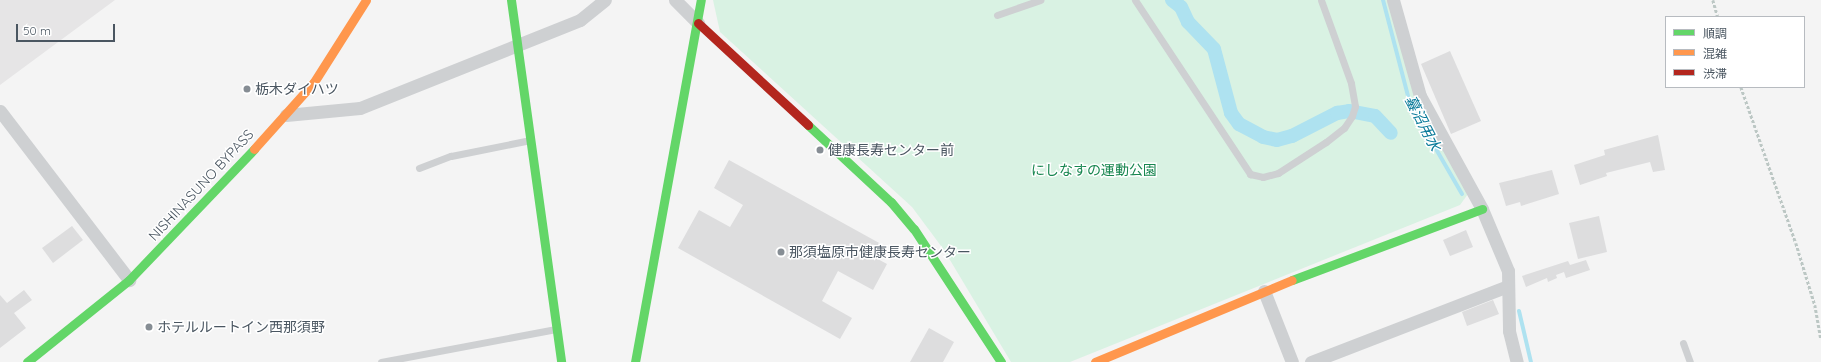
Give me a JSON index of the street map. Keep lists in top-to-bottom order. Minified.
{"streets":{"main road":["NISHINASUNO BYPASS"]},"water":["蟇沼用水"],"parks":["にしなすの運動公園"],"places":["栃木ダイハツ","健康長寿センター前","那須塩原市健康長寿センター","ホテルルートイン西那須野"],"legend":["順調","混雑","渋滞"],"scale_bar":"50 m"}
